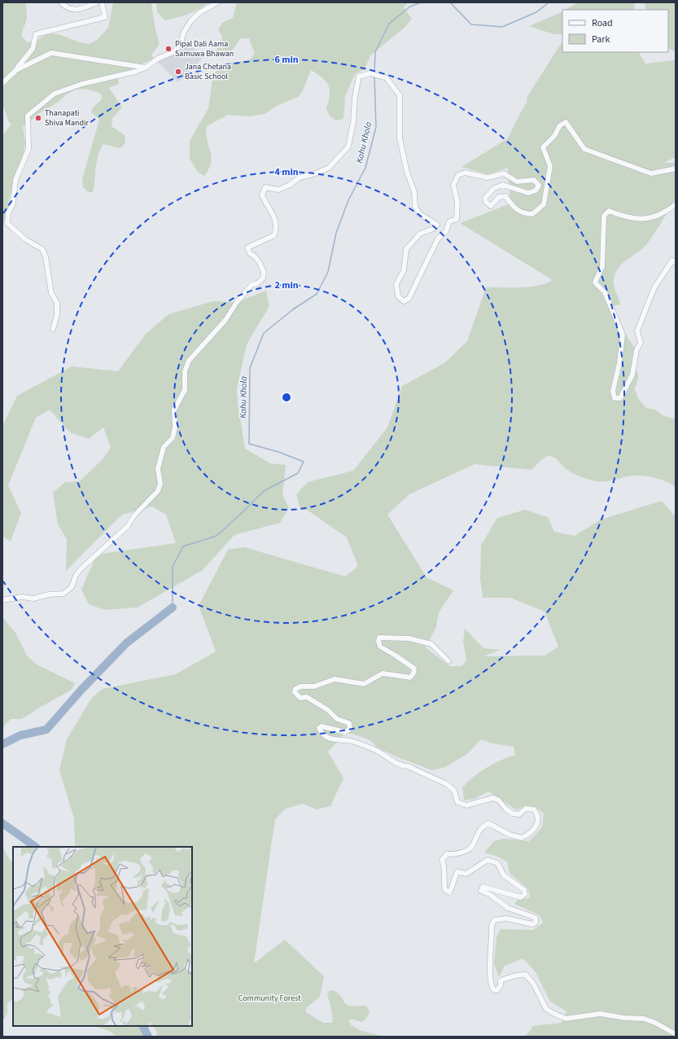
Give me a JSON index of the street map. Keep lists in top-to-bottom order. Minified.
{"water":["Kahu Khola"],"parks":["Community Forest"],"places":["Pipal Dali Aama Samuwa Bhawan","Jana Chetana Basic School","Thanapati Shiva Mandir"],"legend":["Road","Park"],"rings":["6 min","4 min","2 min"]}
